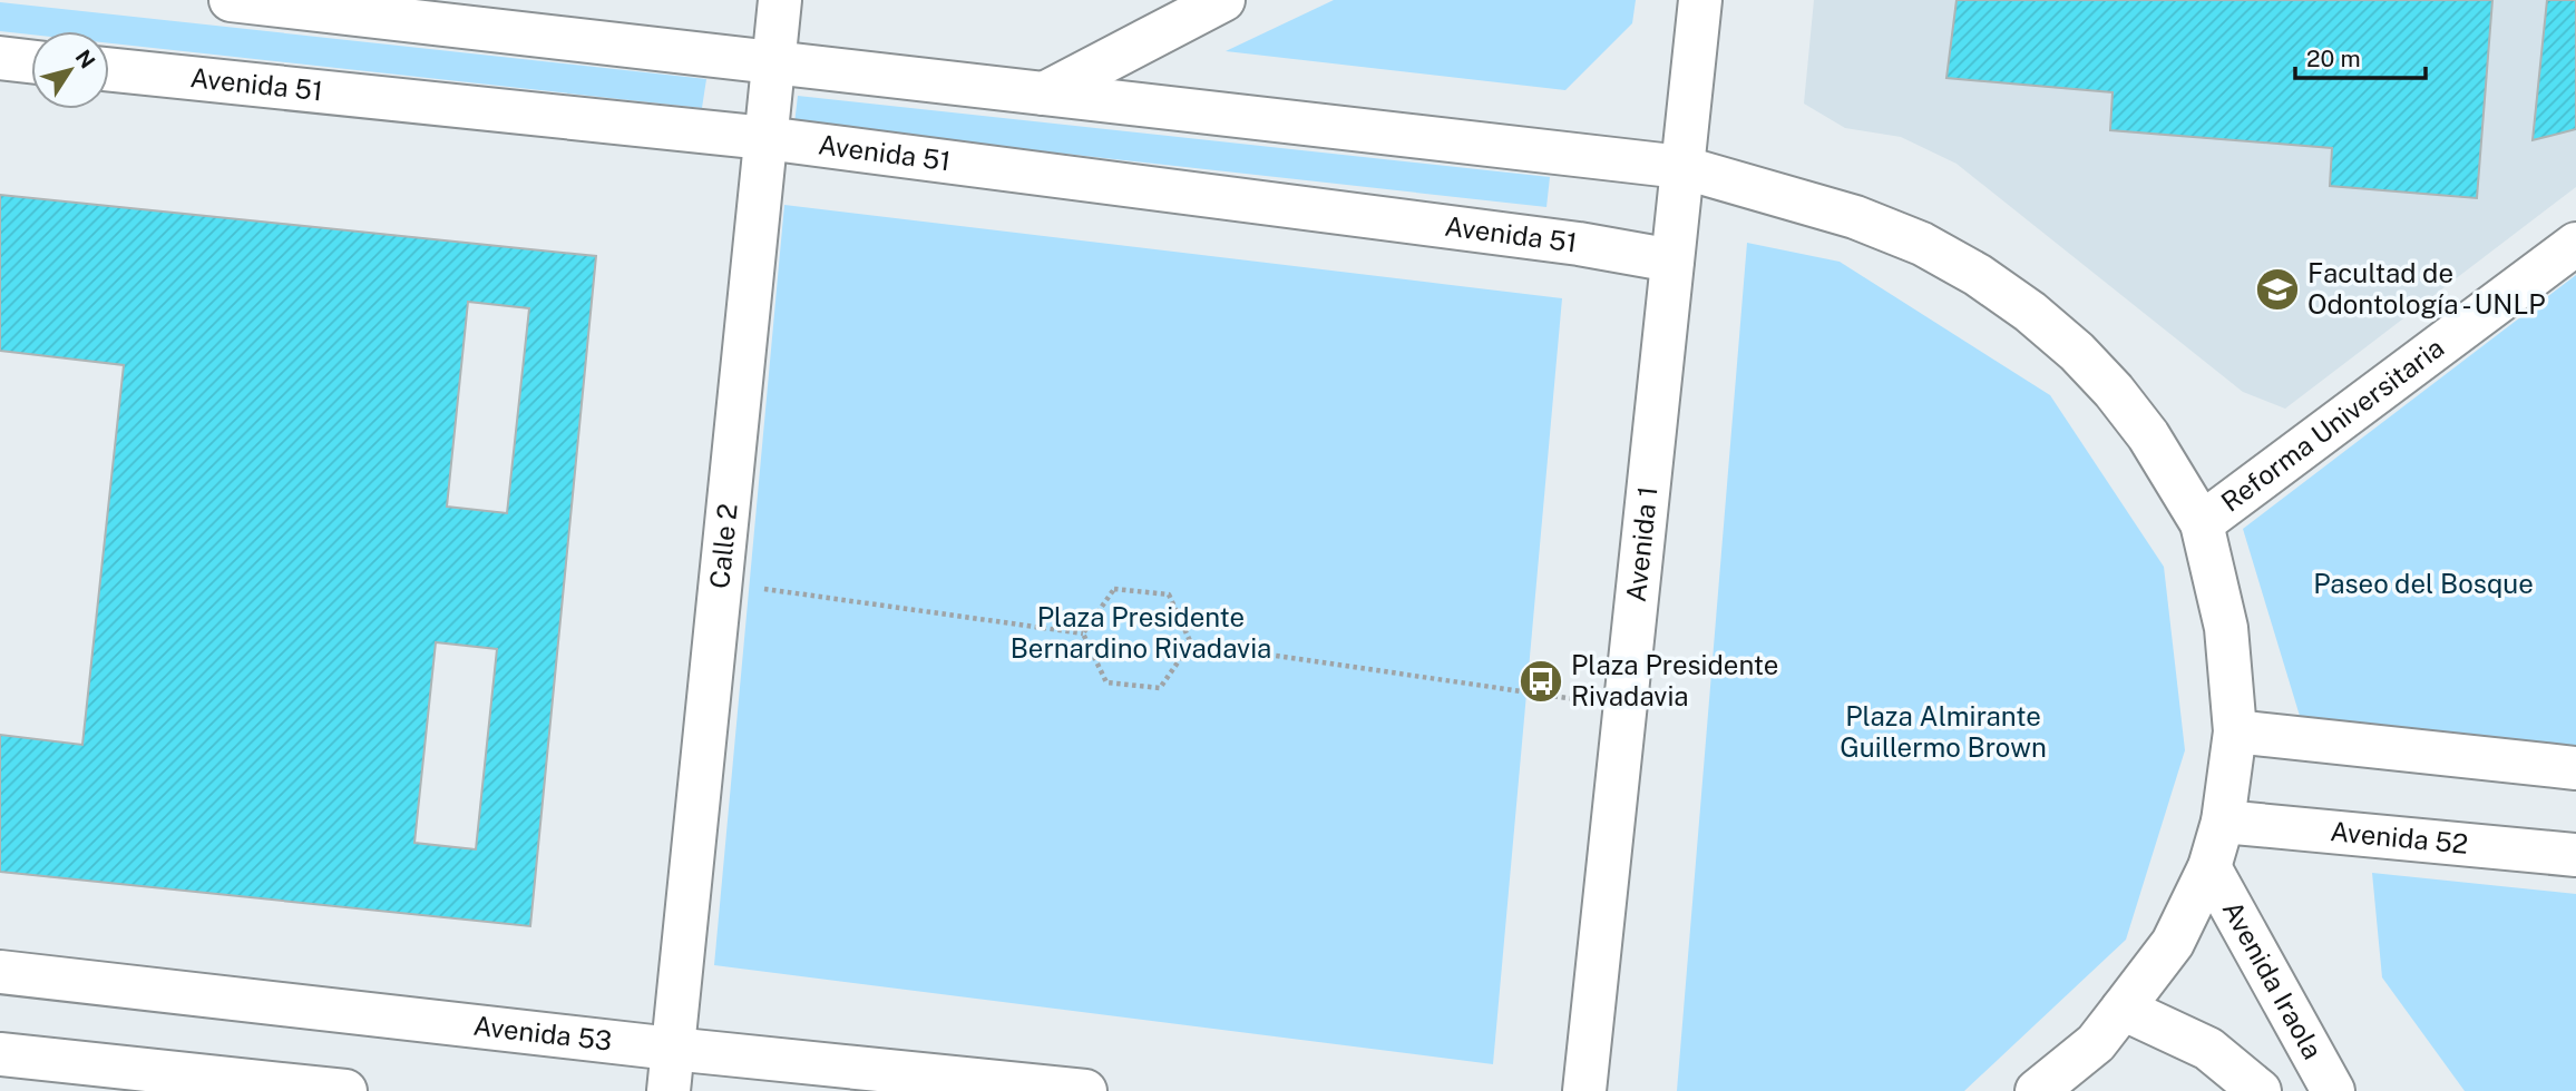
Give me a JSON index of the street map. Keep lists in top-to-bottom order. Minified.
{"streets":{"street":["Avenida 51","Reforma Universitaria","Calle 2","Avenida 1","Avenida 52","Avenida Iraola","Avenida 53"]},"crossings":[["Avenida 51","Calle 2"],["Avenida 51","Avenida 1"],["Calle 2","Avenida 53"]],"parks":["Paseo del Bosque","Plaza Presidente Bernardino Rivadavia","Plaza Almirante Guillermo Brown"],"places":{"school or university":["Facultad de Odontología - UNLP"],"bus stop":["Plaza Presidente Rivadavia"]},"scale_bar":"20 m","north":"top right"}
